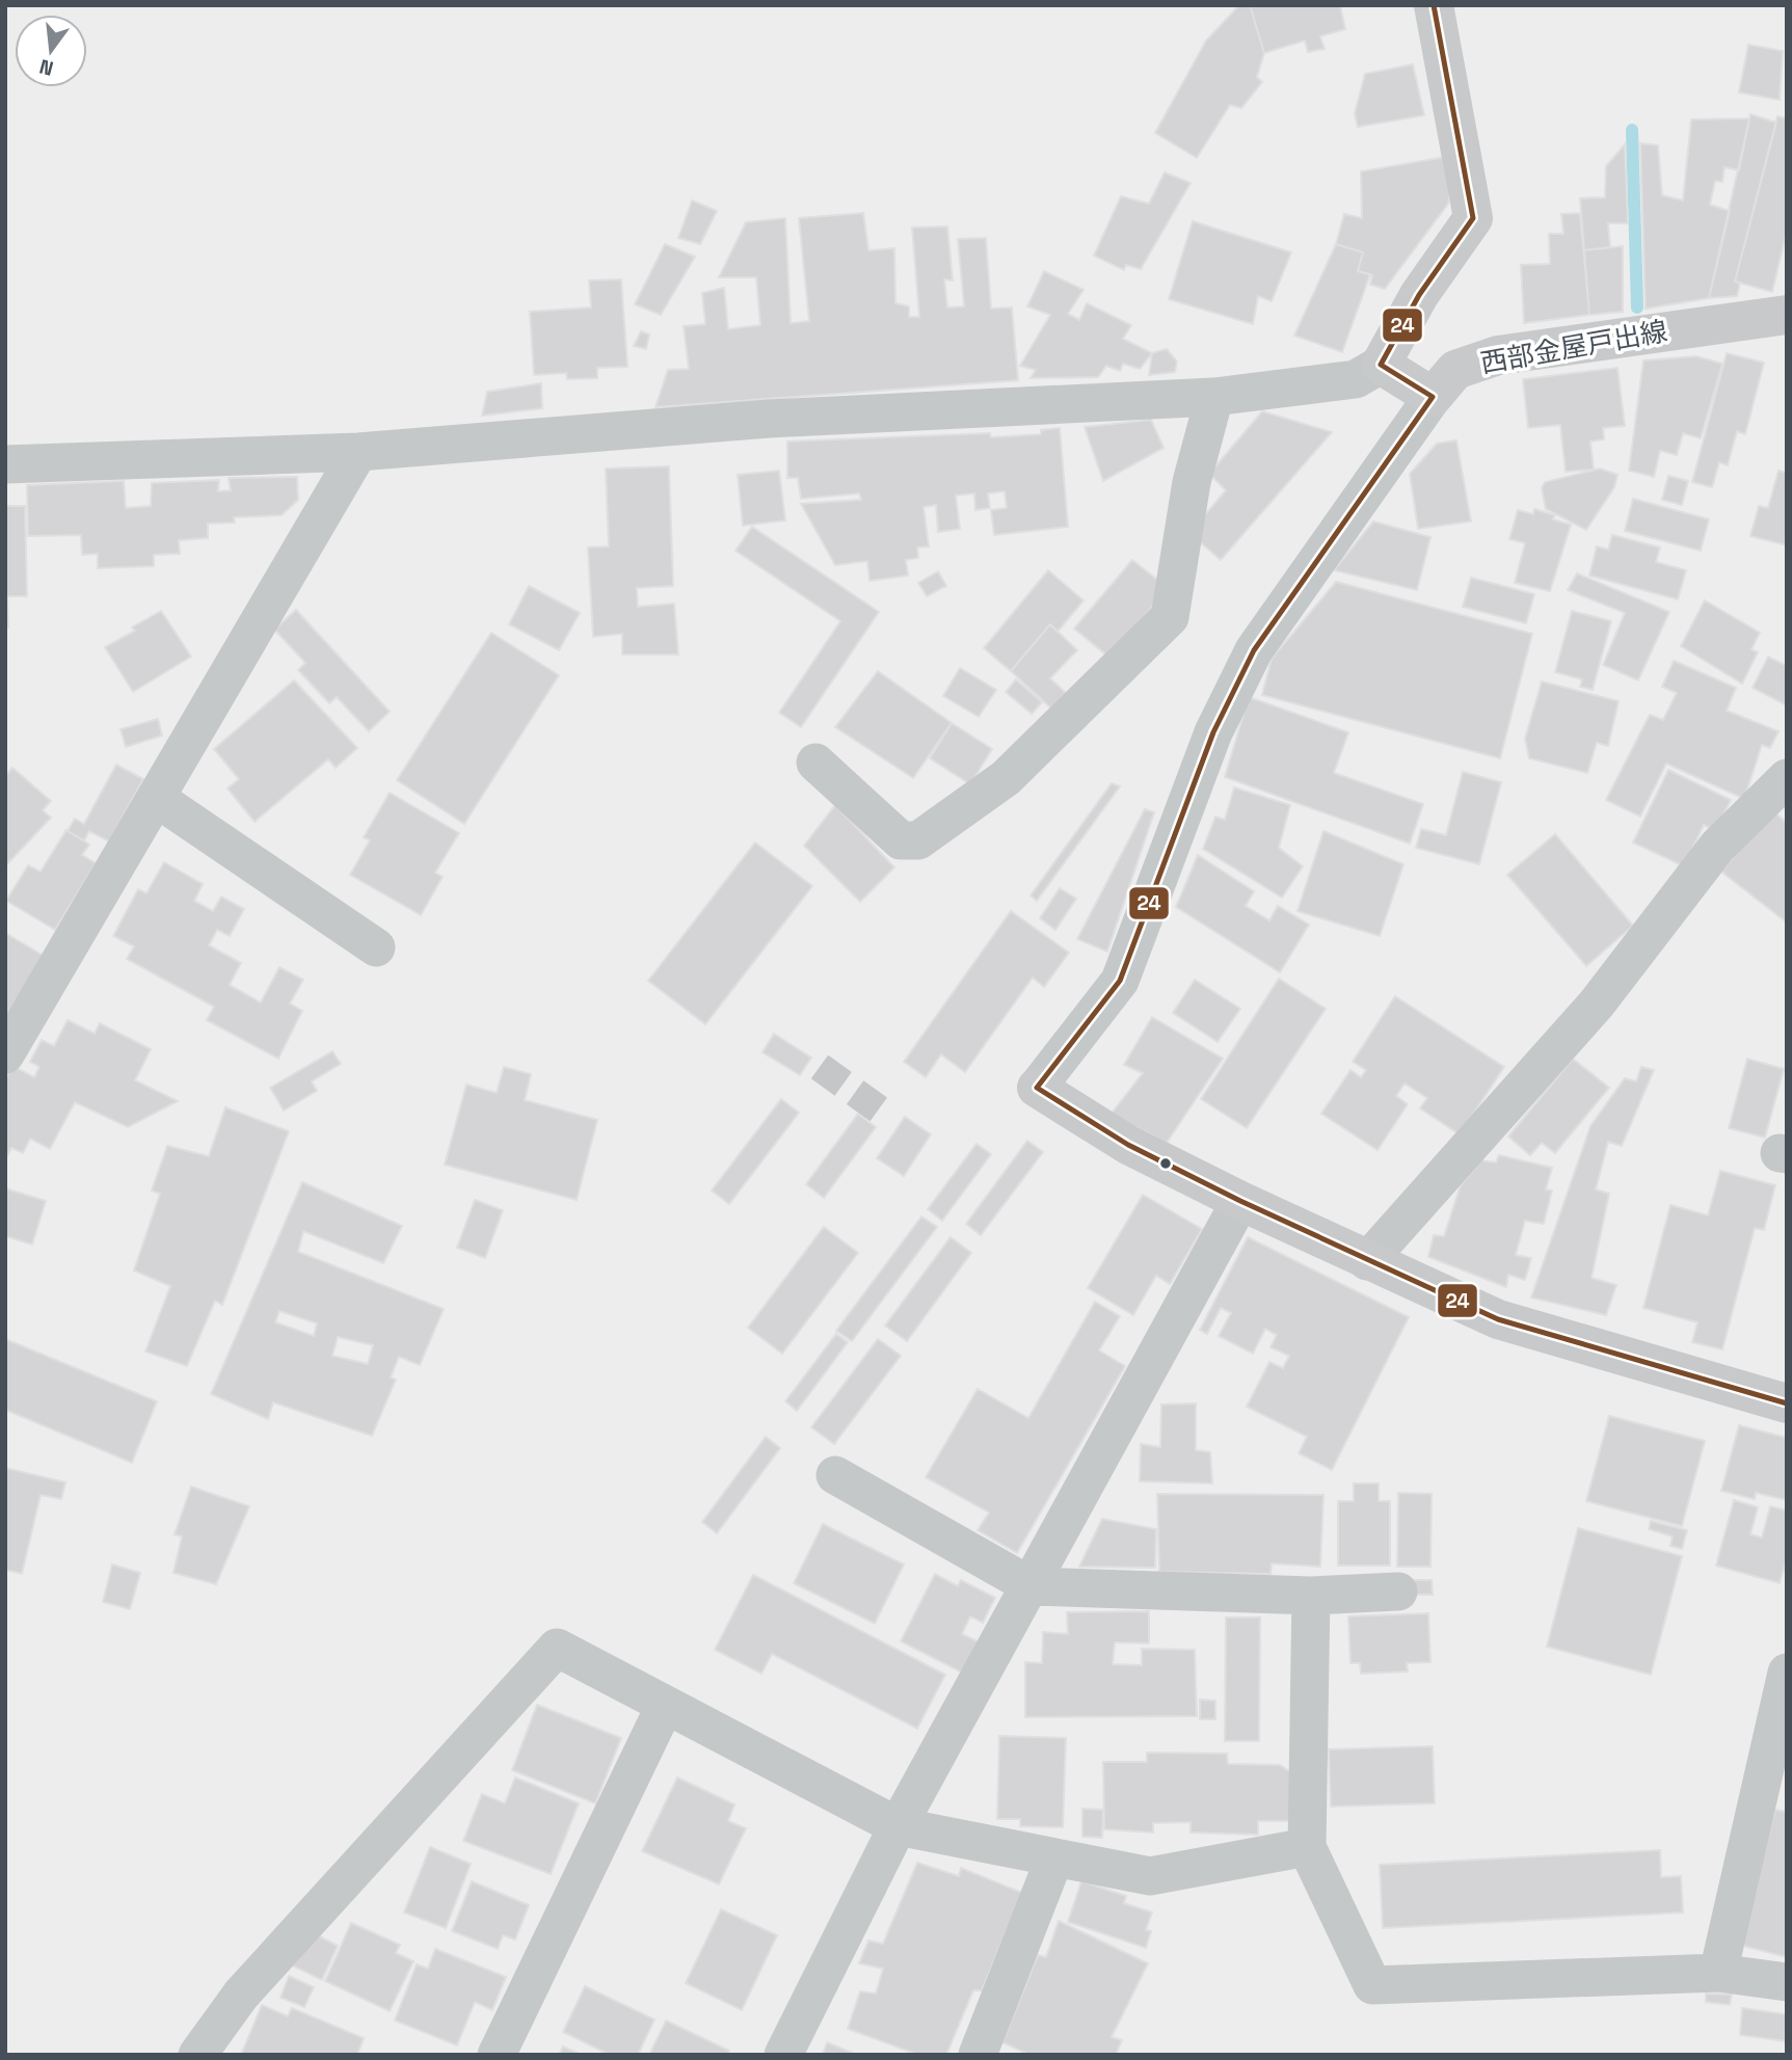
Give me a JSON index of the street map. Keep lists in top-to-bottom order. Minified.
{"streets":{"main road":["西部金屋戸出線"]},"lines":["transit line 24"],"north":"bottom"}
